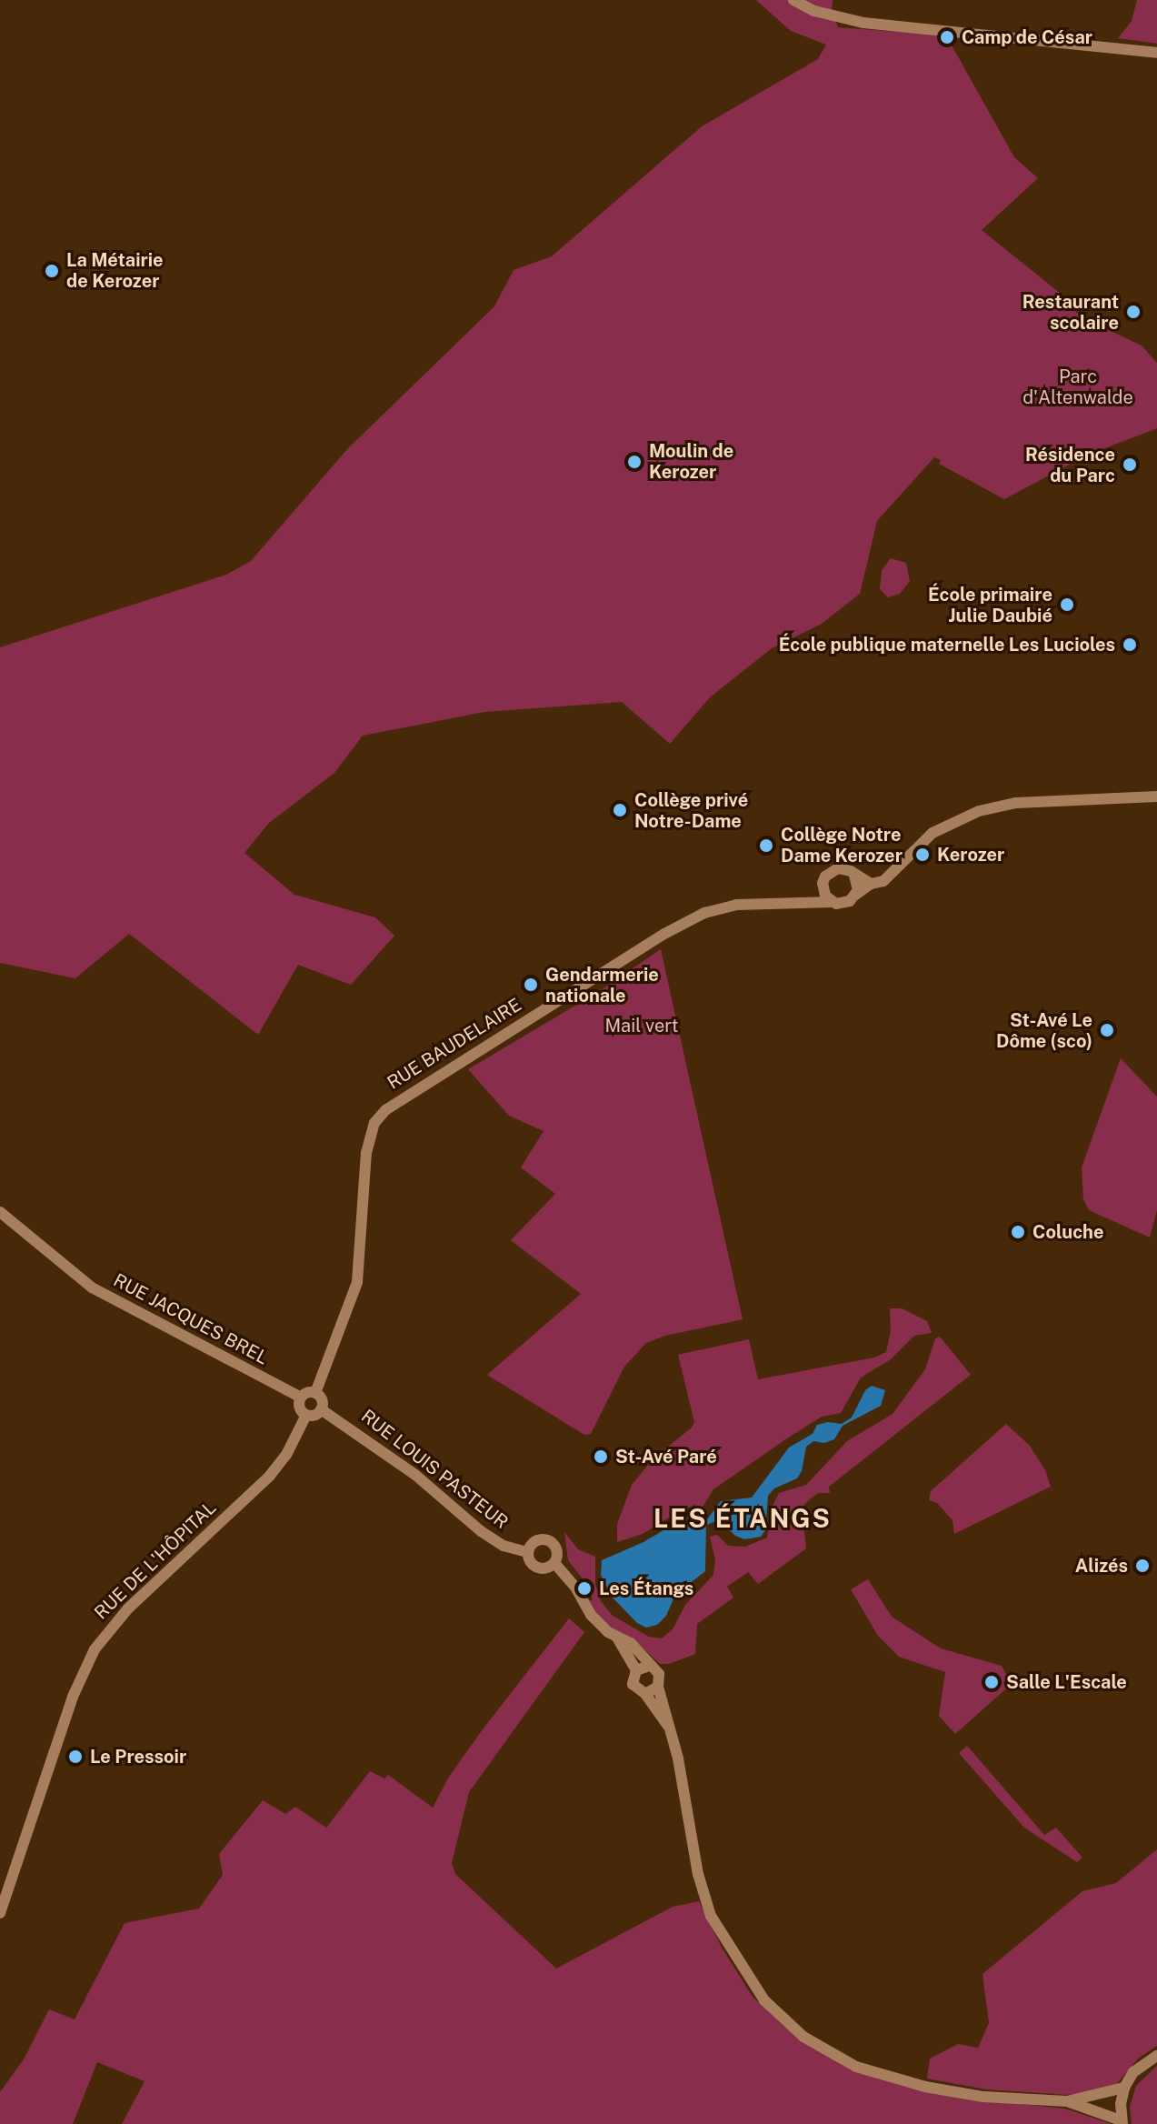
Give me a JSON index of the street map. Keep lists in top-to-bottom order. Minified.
{"streets":{"street":["RUE BAUDELAIRE","RUE JACQUES BREL","RUE LOUIS PASTEUR","RUE DE L'HÔPITAL"]},"crossings":[["RUE BAUDELAIRE","RUE JACQUES BREL"],["RUE BAUDELAIRE","RUE LOUIS PASTEUR"],["RUE BAUDELAIRE","RUE DE L'HÔPITAL"],["RUE JACQUES BREL","RUE LOUIS PASTEUR"],["RUE JACQUES BREL","RUE DE L'HÔPITAL"],["RUE LOUIS PASTEUR","RUE DE L'HÔPITAL"]],"districts":["LES ÉTANGS"],"parks":["Parc d'Altenwalde","Mail vert"],"places":["Camp de César","La Métairie de Kerozer","Restaurant scolaire","Moulin de Kerozer","Résidence du Parc","École primaire Julie Daubié","École publique maternelle Les Lucioles","Collège privé Notre-Dame","Collège Notre Dame Kerozer","Kerozer","Gendarmerie nationale","St-Avé Le Dôme (sco)","Coluche","St-Avé Paré","Alizés","Les Étangs","Salle L'Escale","Le Pressoir"]}
